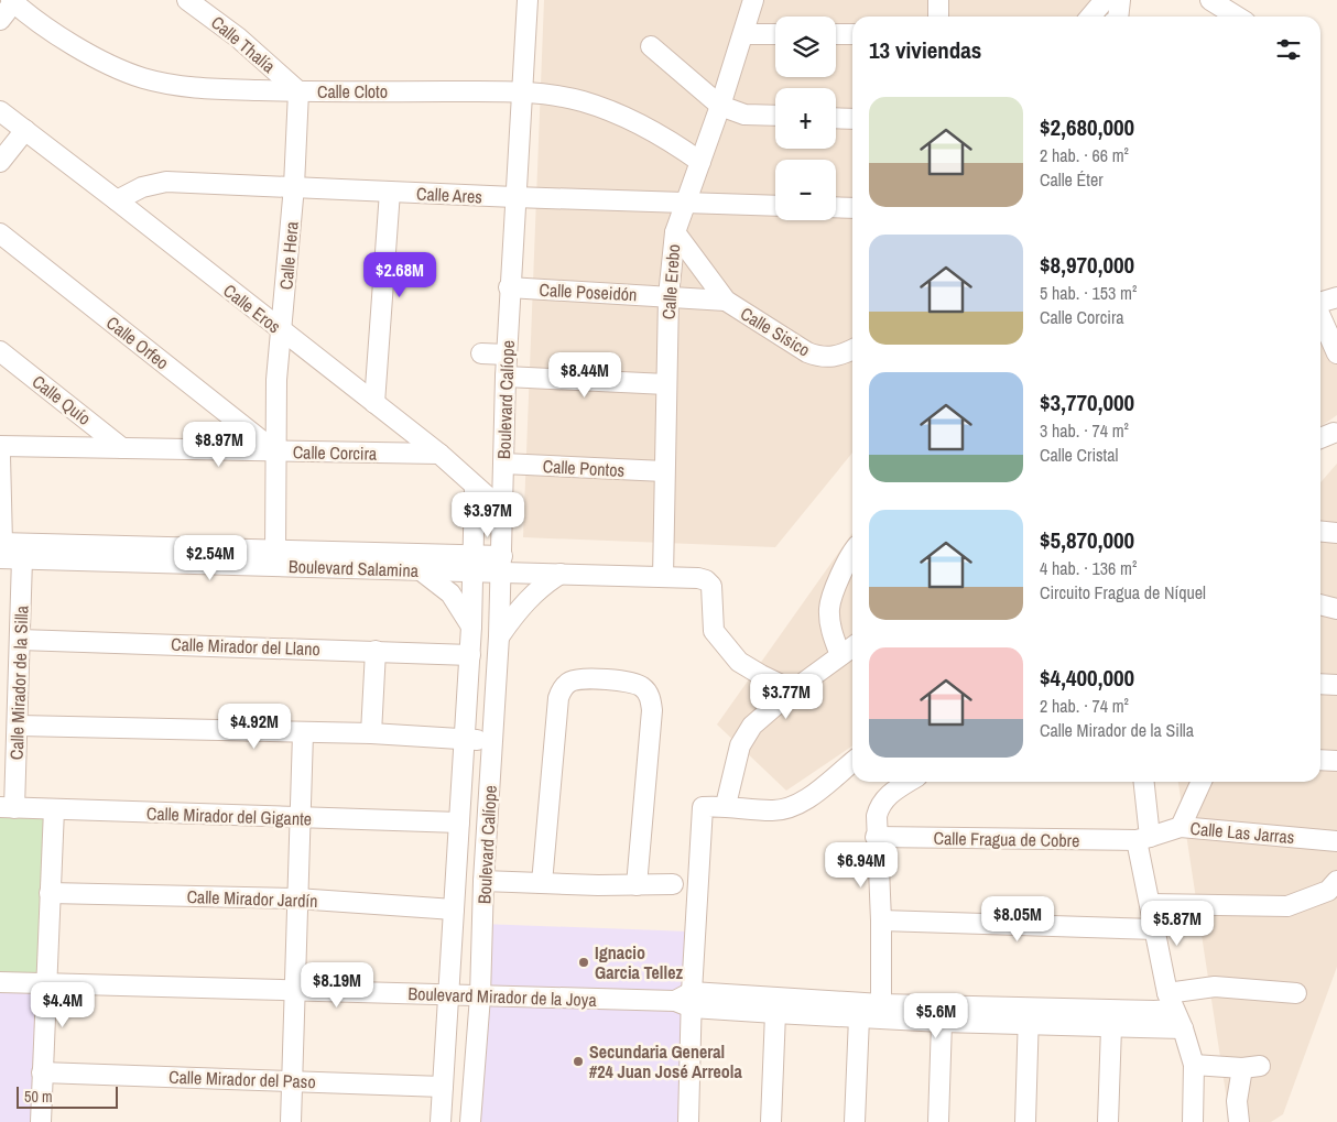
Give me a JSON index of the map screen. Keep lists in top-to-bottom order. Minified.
{"streets":{"street":["Calle Thalía","Calle Cloto","Calle Ares","Calle Hera","Calle Erebo","Calle Poseidón","Calle Eros","Calle Sisico","Calle Orfeo","Calle Quío","Boulevard Calíope","Calle Corcira","Calle Pontos","Boulevard Salamina","Calle Mirador del Llano","Calle Mirador de la Silla","Calle Mirador del Gigante","Calle Las Jarras","Calle Fragua de Cobre","Calle Mirador Jardín","Boulevard Mirador de la Joya","Calle Mirador del Paso"]},"crossings":[["Calle Thalía","Calle Cloto"],["Calle Thalía","Calle Hera"],["Calle Cloto","Calle Hera"],["Calle Cloto","Calle Erebo"],["Calle Cloto","Boulevard Calíope"],["Calle Ares","Calle Hera"],["Calle Ares","Calle Erebo"],["Calle Ares","Calle Eros"],["Calle Ares","Boulevard Calíope"],["Calle Hera","Calle Eros"],["Calle Hera","Calle Orfeo"],["Calle Hera","Calle Corcira"],["Calle Hera","Boulevard Salamina"],["Calle Erebo","Calle Poseidón"],["Calle Erebo","Calle Pontos"],["Calle Erebo","Boulevard Salamina"],["Calle Poseidón","Calle Sisico"],["Calle Poseidón","Boulevard Calíope"],["Calle Eros","Boulevard Calíope"],["Calle Eros","Calle Corcira"],["Calle Orfeo","Calle Corcira"],["Calle Quío","Calle Corcira"],["Boulevard Calíope","Calle Pontos"],["Boulevard Calíope","Boulevard Salamina"],["Boulevard Calíope","Calle Mirador del Llano"],["Boulevard Calíope","Calle Mirador del Gigante"],["Boulevard Calíope","Calle Mirador Jardín"],["Boulevard Calíope","Boulevard Mirador de la Joya"],["Boulevard Calíope","Calle Mirador del Paso"],["Boulevard Salamina","Calle Mirador de la Silla"],["Calle Mirador del Llano","Calle Mirador de la Silla"],["Calle Mirador de la Silla","Calle Mirador del Gigante"],["Calle Las Jarras","Calle Fragua de Cobre"]],"places":["Ignacio Garcia Tellez","Secundaria General #24 Juan José Arreola"],"scale_bar":"50 m","page":{"map_buttons":["+","−"],"heading":"13 viviendas","list":[{"name":"$2,680,000","note":"2 hab. · 66 m² · Calle Éter"},{"name":"$8,970,000","note":"5 hab. · 153 m² · Calle Corcira"},{"name":"$3,770,000","note":"3 hab. · 74 m² · Calle Cristal"},{"name":"$5,870,000","note":"4 hab. · 136 m² · Circuito Fragua de Níquel"},{"name":"$4,400,000","note":"2 hab. · 74 m² · Calle Mirador de la Silla"}],"price":["$2.68M","$8.44M","$8.97M","$3.97M","$2.54M","$3.77M","$4.92M","$6.94M","$8.05M","$5.87M","$8.19M","$4.4M","$5.6M"],"scale":"50 m"}}
